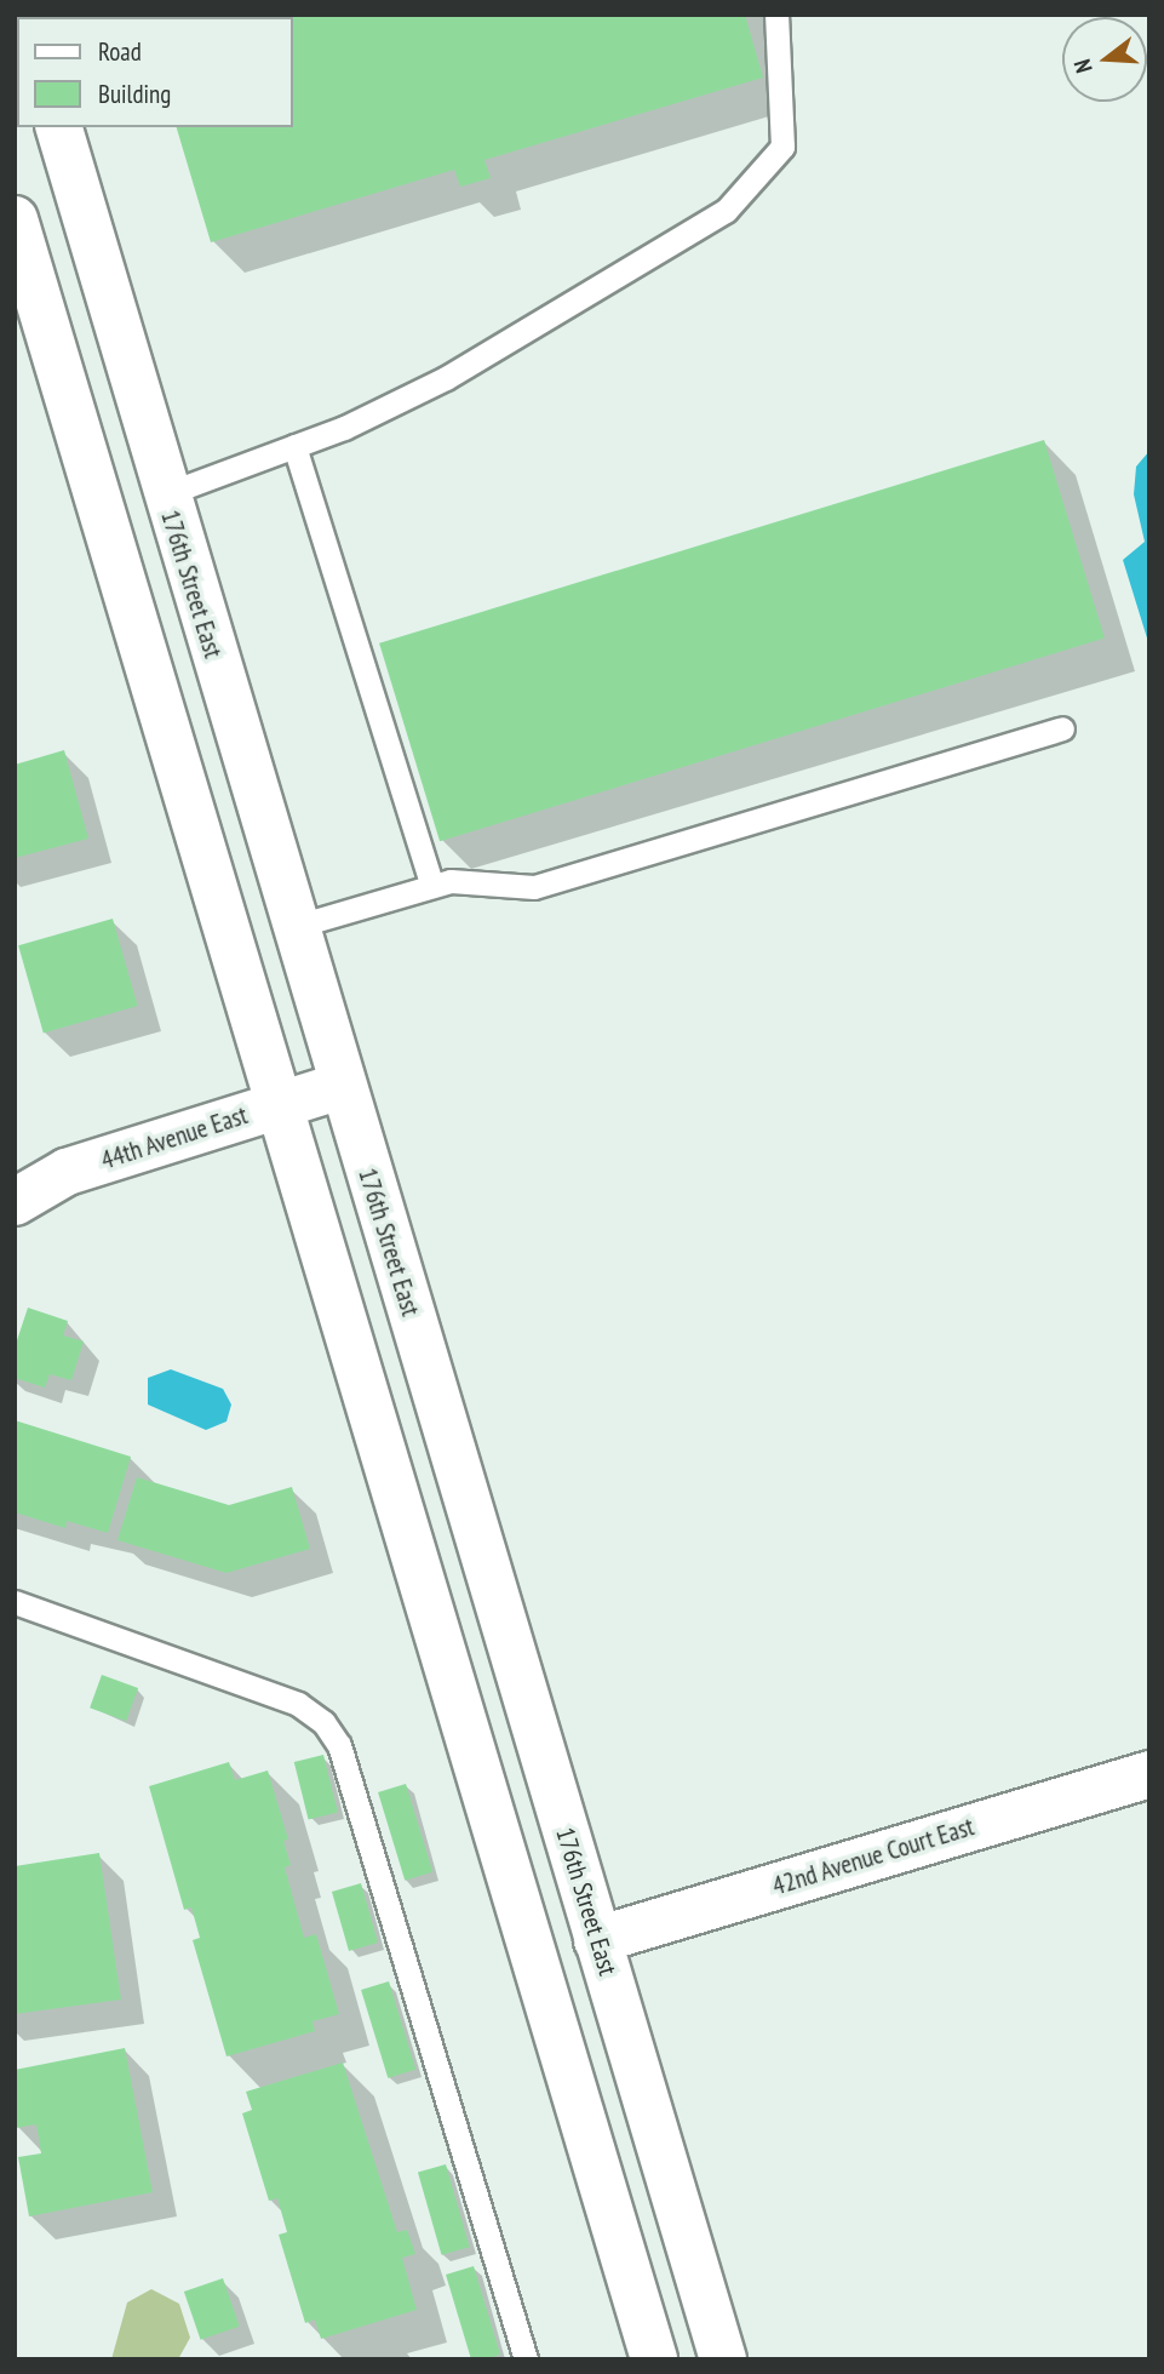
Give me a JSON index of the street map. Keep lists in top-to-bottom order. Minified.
{"streets":{"main road":["176th Street East","44th Avenue East","42nd Avenue Court East"]},"crossings":[["176th Street East","44th Avenue East"],["176th Street East","42nd Avenue Court East"]],"legend":["Road","Building"],"north":"left"}
